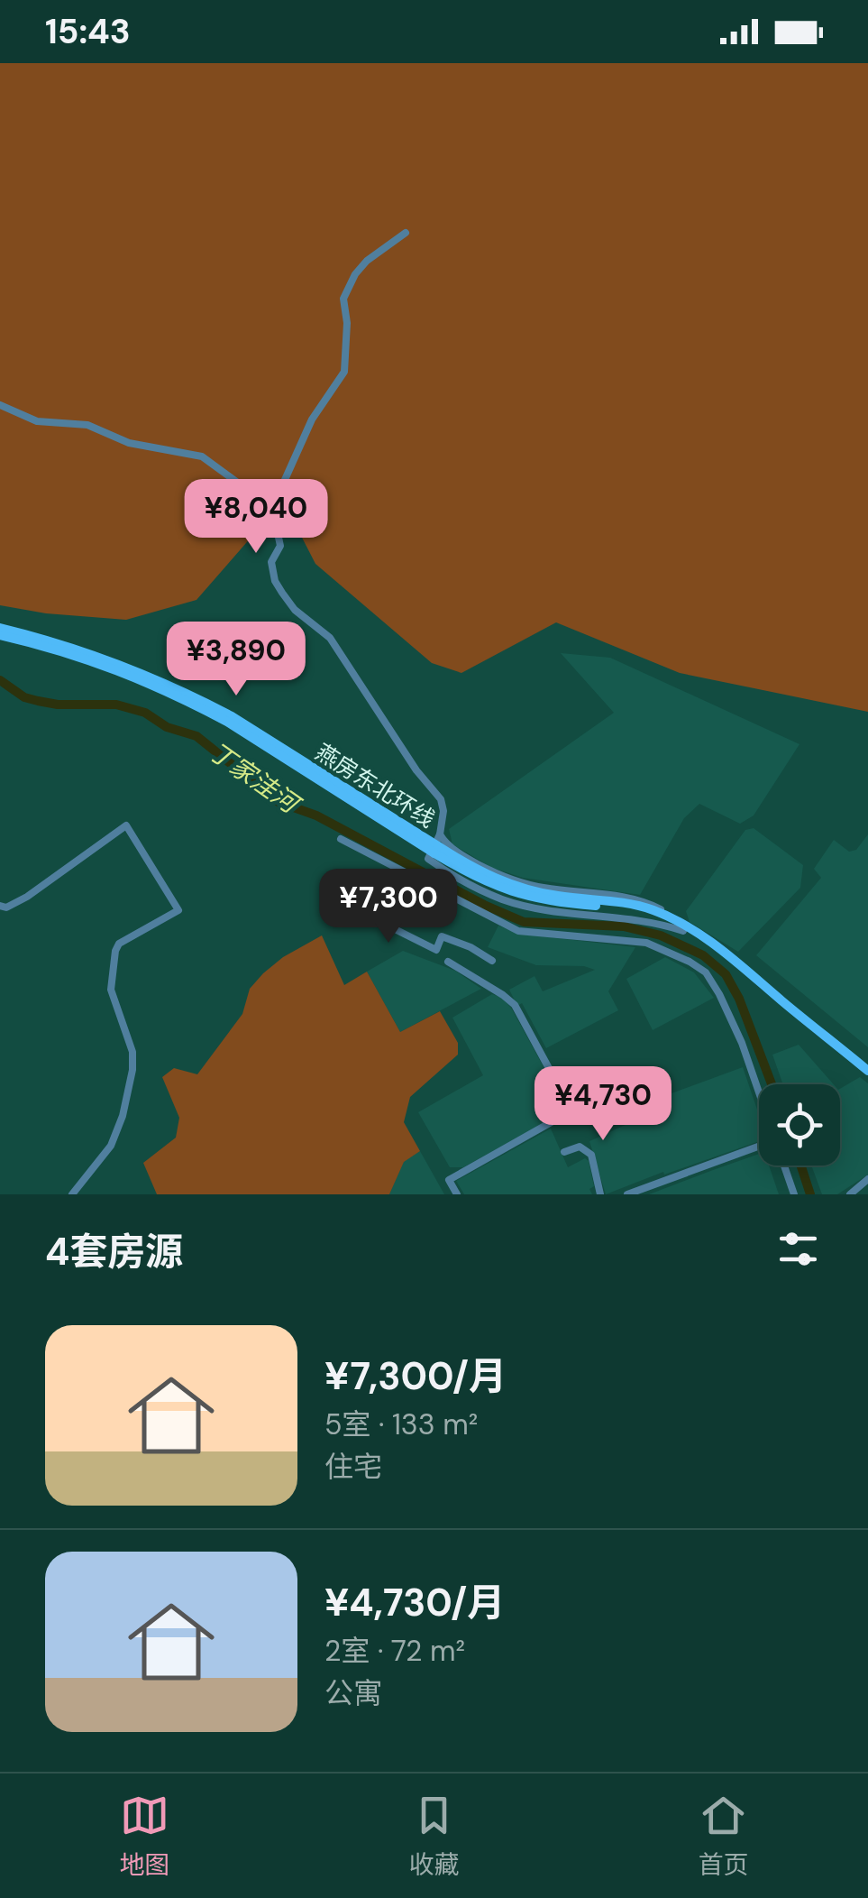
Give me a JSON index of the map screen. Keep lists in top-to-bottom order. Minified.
{"streets":{"main road":["燕房东北环线"]},"water":["丁家洼河"],"page":{"status":"15:43","price":["¥8,040","¥3,890","¥7,300","¥4,730"],"heading":"4套房源","list":[{"name":"¥7,300/月","note":"5室 · 133 m² · 住宅"},{"name":"¥4,730/月","note":"2室 · 72 m² · 公寓"}],"tabs":["地图","收藏","首页"]}}
